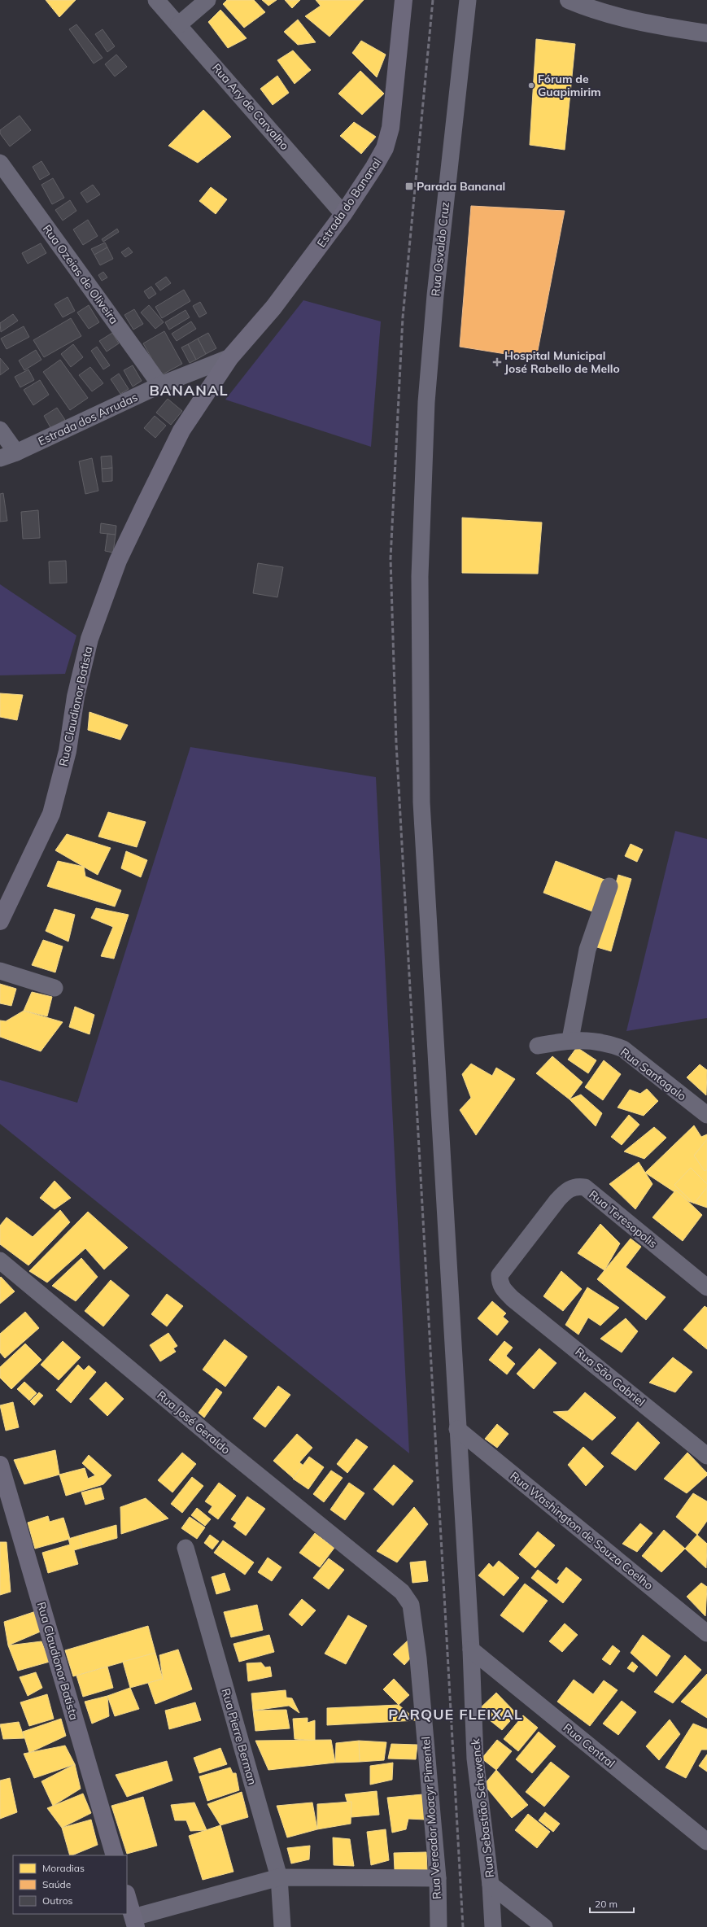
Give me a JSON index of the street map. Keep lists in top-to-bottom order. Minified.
{"streets":{"main road":["Estrada do Bananal","Rua Claudionor Batista"],"street":["Rua Ary de Carvalho","Rua Osvaldo Cruz","Rua Ozeias de Oliveira","Estrada dos Arrudas","Rua Santagalo","Rua Teresopolis","Rua São Gabriel","Rua José Geraldo","Rua Washington de Souza Coelho","Rua Pierre Berman","Rua Central","Rua Sebastião Schewenck","Rua Vereador Moacyr Pimentel"]},"crossings":[["Rua Ary de Carvalho","Estrada do Bananal"],["Estrada do Bananal","Estrada dos Arrudas"],["Estrada do Bananal","Rua Claudionor Batista"],["Rua Osvaldo Cruz","Rua Washington de Souza Coelho"],["Rua Osvaldo Cruz","Rua Sebastião Schewenck"],["Rua Ozeias de Oliveira","Estrada dos Arrudas"],["Estrada dos Arrudas","Rua Claudionor Batista"],["Rua Teresopolis","Rua São Gabriel"],["Rua José Geraldo","Rua Vereador Moacyr Pimentel"],["Rua Washington de Souza Coelho","Rua Sebastião Schewenck"],["Rua Central","Rua Sebastião Schewenck"]],"districts":["BANANAL","PARQUE FLEIXAL"],"places":{"other":["Fórum de Guapimirim"],"transit":["Parada Bananal"],"health":["Hospital Municipal José Rabello de Mello"]},"legend":["Moradias","Saúde","Outros"],"scale_bar":"20 m"}
